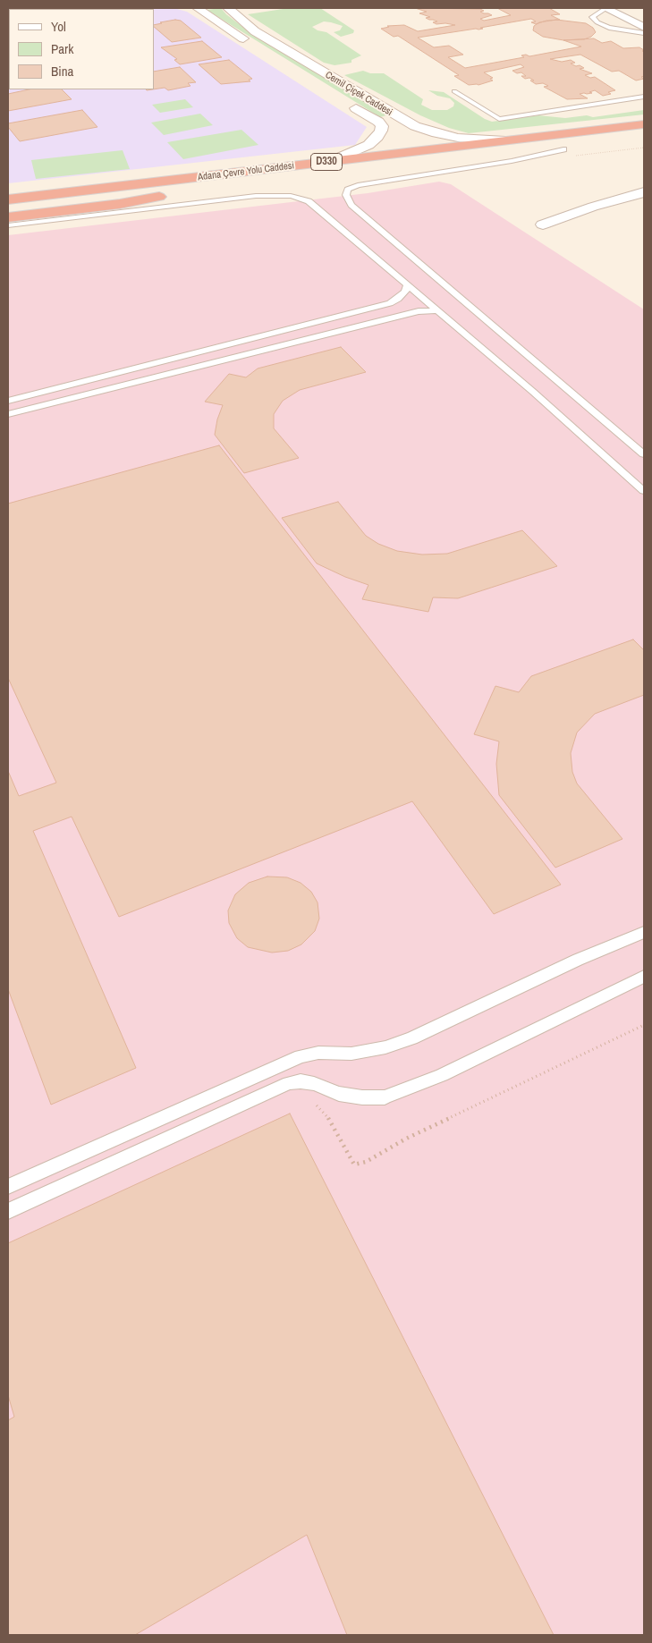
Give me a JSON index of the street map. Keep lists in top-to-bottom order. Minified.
{"streets":{"highway":["D330","Adana Çevre Yolu Caddesi"],"street":["Cemil Çiçek Caddesi"]},"crossings":[["Cemil Çiçek Caddesi","Adana Çevre Yolu Caddesi"]],"legend":["Yol","Park","Bina"]}
